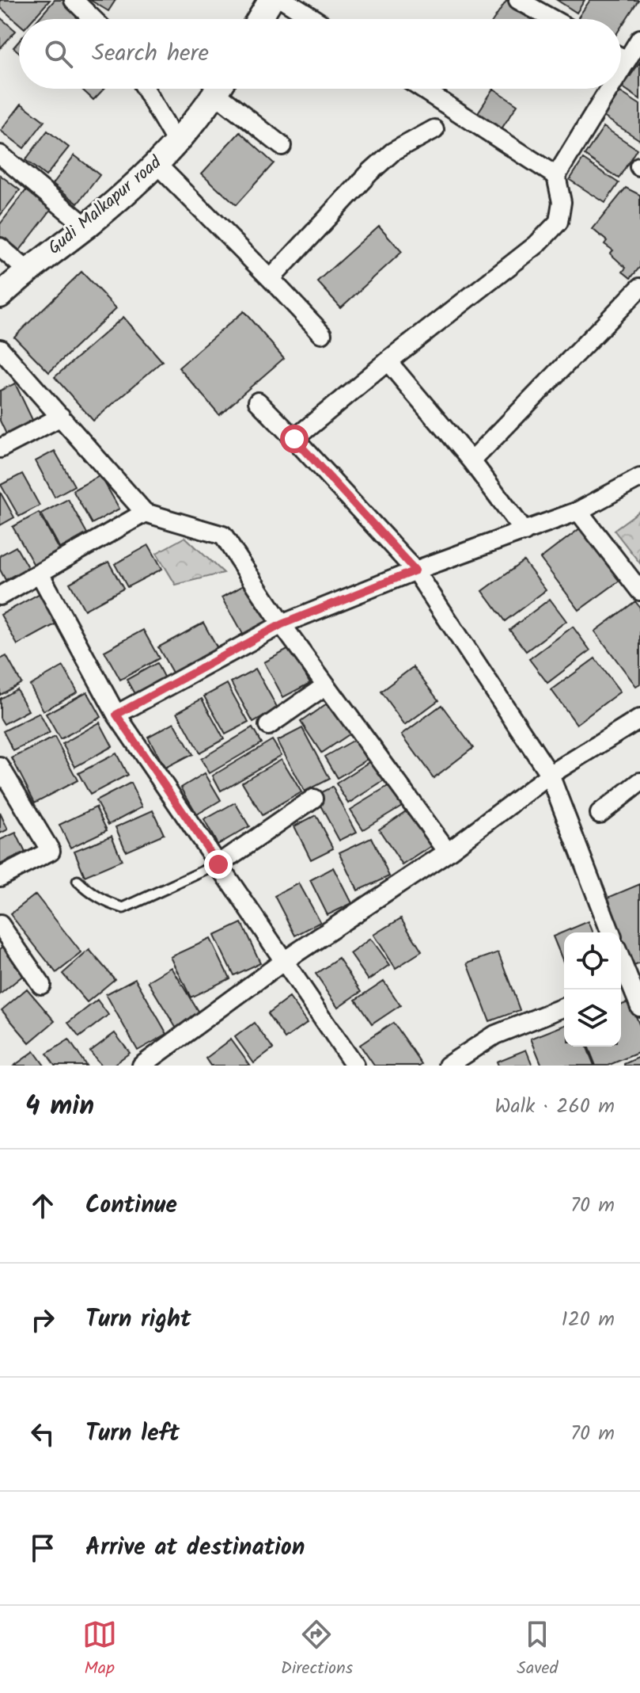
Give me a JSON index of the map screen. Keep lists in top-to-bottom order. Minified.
{"streets":{"street":["Gudi Malkapur road"]},"page":{"search":"Search here","heading":["4 min","Walk · 260 m"],"list":[["Continue","70 m"],["Turn right","120 m"],["Turn left","70 m"],"Arrive at destination"],"nav":["Map","Directions","Saved"]}}
